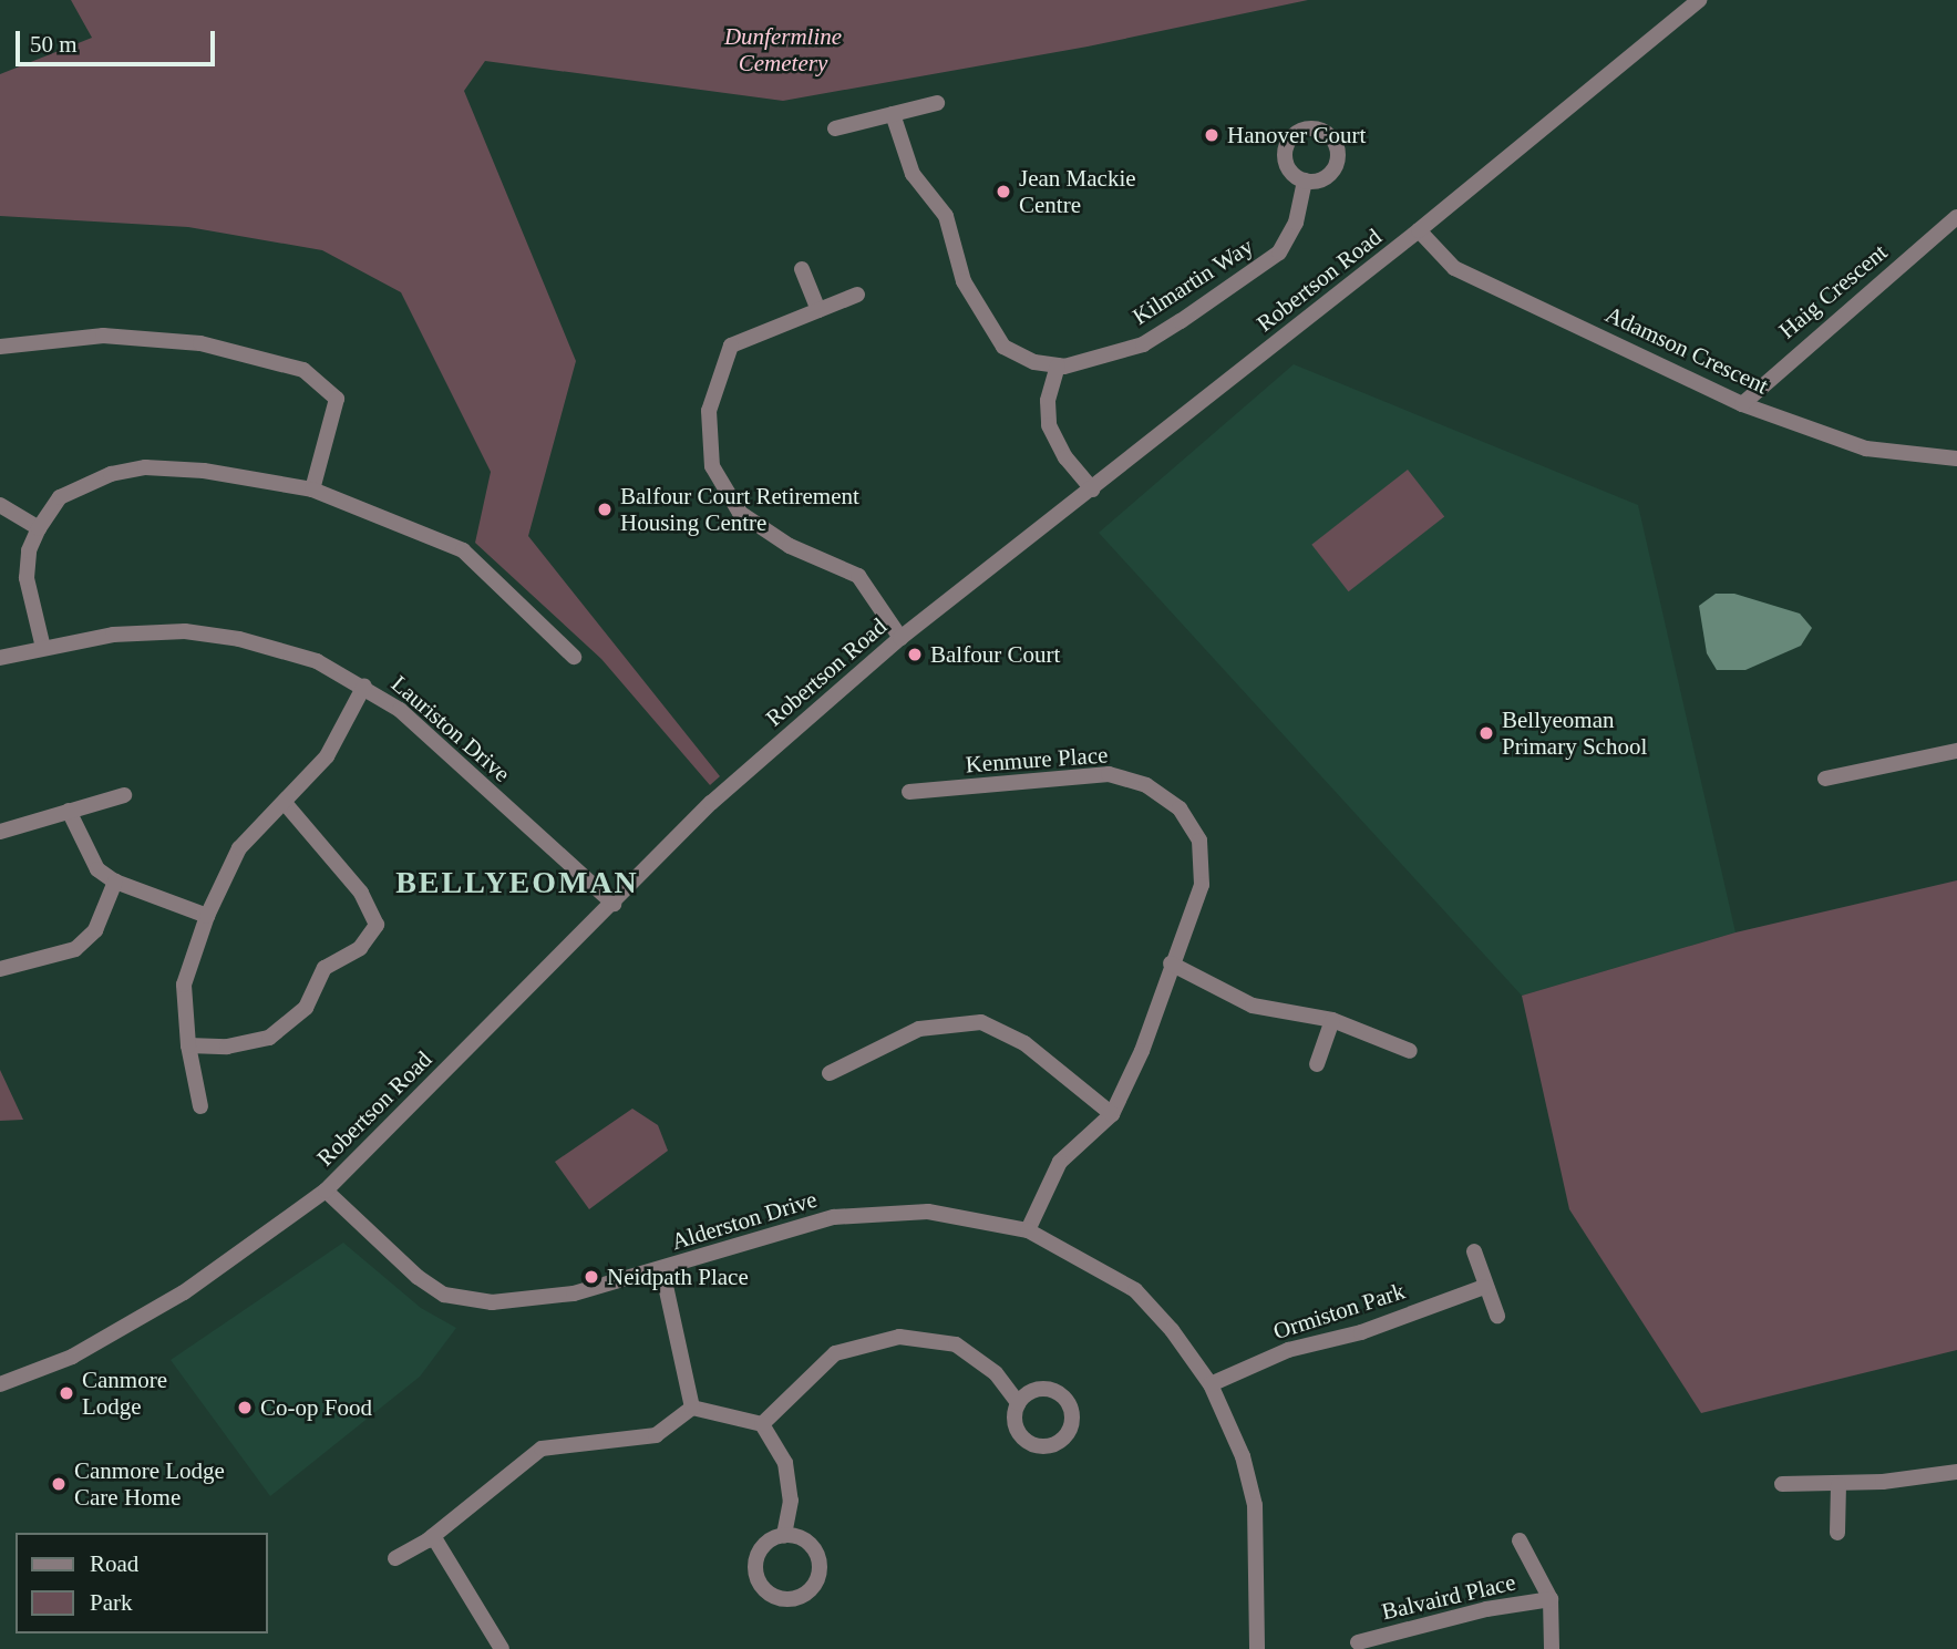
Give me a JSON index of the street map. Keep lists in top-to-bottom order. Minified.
{"streets":{"street":["Robertson Road","Kilmartin Way","Haig Crescent","Adamson Crescent","Lauriston Drive","Kenmure Place","Alderston Drive","Ormiston Park","Balvaird Place"]},"crossings":[["Robertson Road","Adamson Crescent"],["Robertson Road","Lauriston Drive"],["Robertson Road","Alderston Drive"],["Haig Crescent","Adamson Crescent"],["Kenmure Place","Alderston Drive"],["Alderston Drive","Ormiston Park"]],"districts":["BELLYEOMAN"],"parks":["Dunfermline Cemetery"],"places":["Hanover Court","Jean Mackie Centre","Balfour Court Retirement Housing Centre","Balfour Court","Bellyeoman Primary School","Neidpath Place","Canmore Lodge","Co-op Food","Canmore Lodge Care Home"],"legend":["Road","Park"],"scale_bar":"50 m"}
